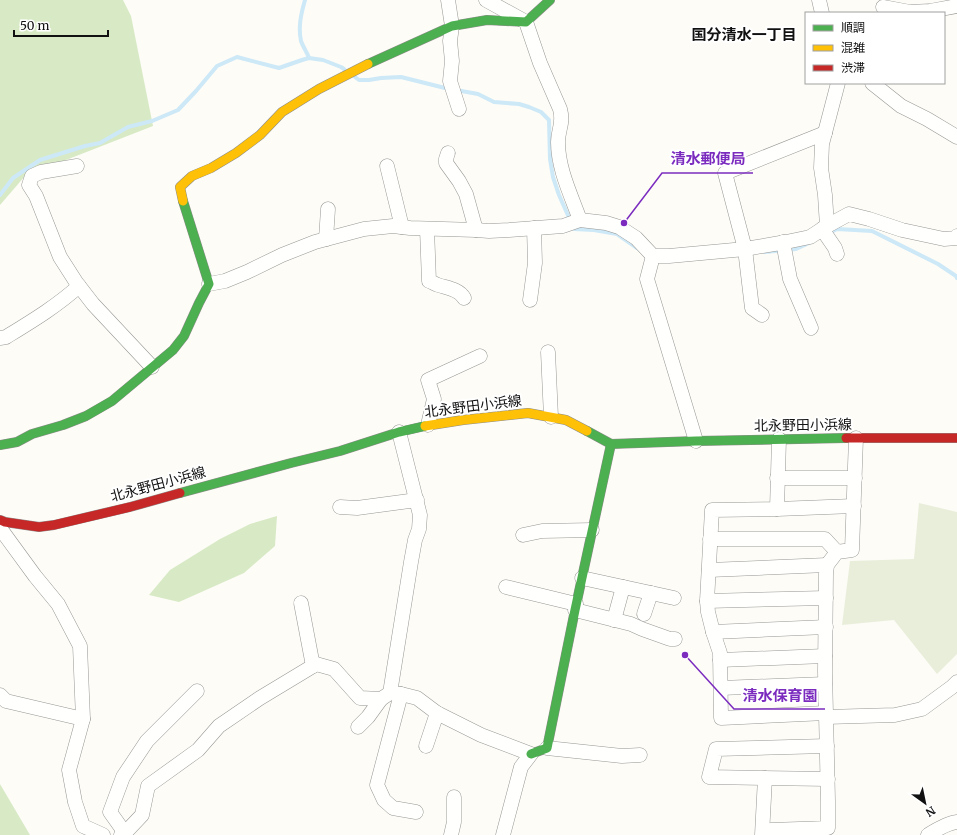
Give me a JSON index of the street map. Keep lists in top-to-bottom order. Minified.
{"streets":{"street":["北永野田小浜線"]},"districts":["国分清水一丁目"],"places":["清水郵便局","清水保育園"],"legend":["順調","混雑","渋滞"],"scale_bar":"50 m","north":"bottom right"}
